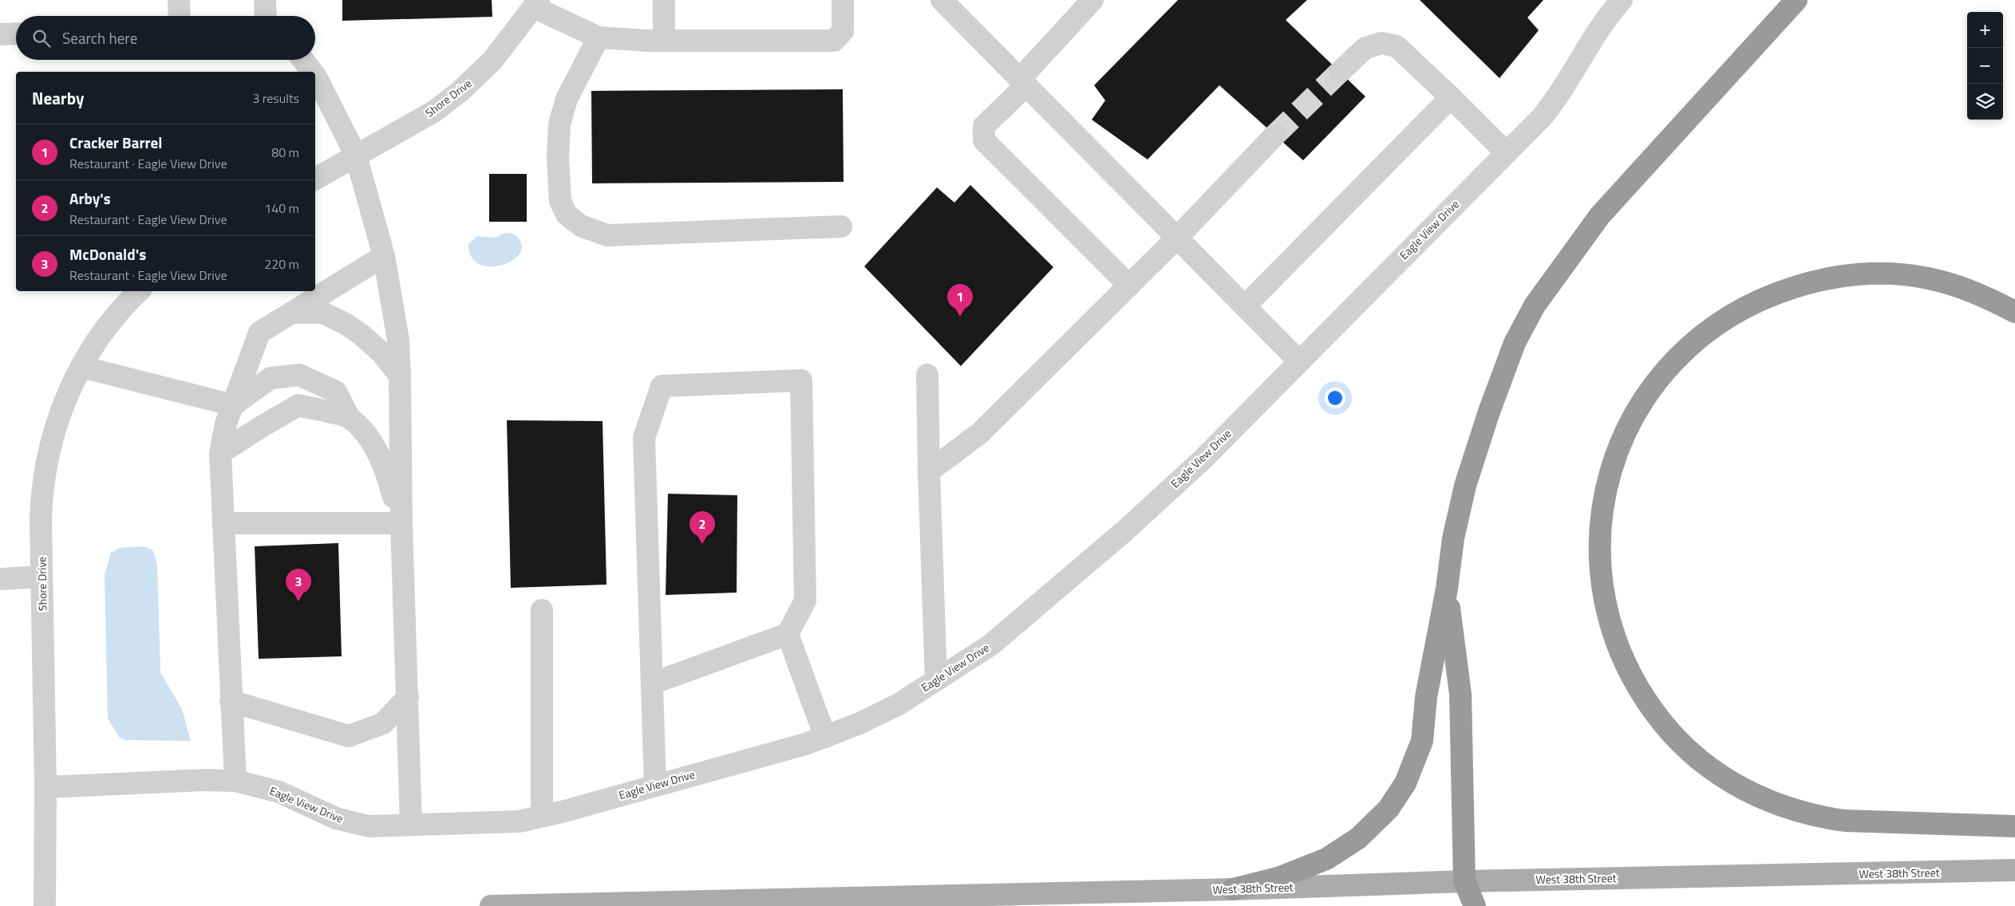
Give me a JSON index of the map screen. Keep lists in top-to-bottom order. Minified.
{"streets":{"main road":["West 38th Street"],"street":["Shore Drive","Eagle View Drive"]},"crossings":[["Shore Drive","Eagle View Drive"]],"page":{"map_buttons":["+","−"],"search":"Search here","heading":["Nearby","3 results"],"list":[{"mark":"1","name":"Cracker Barrel","note":"Restaurant · Eagle View Drive","value":"80 m"},{"mark":"2","name":"Arby's","note":"Restaurant · Eagle View Drive","value":"140 m"},{"mark":"3","name":"McDonald's","note":"Restaurant · Eagle View Drive","value":"220 m"}],"pins":["1","2","3"]}}
